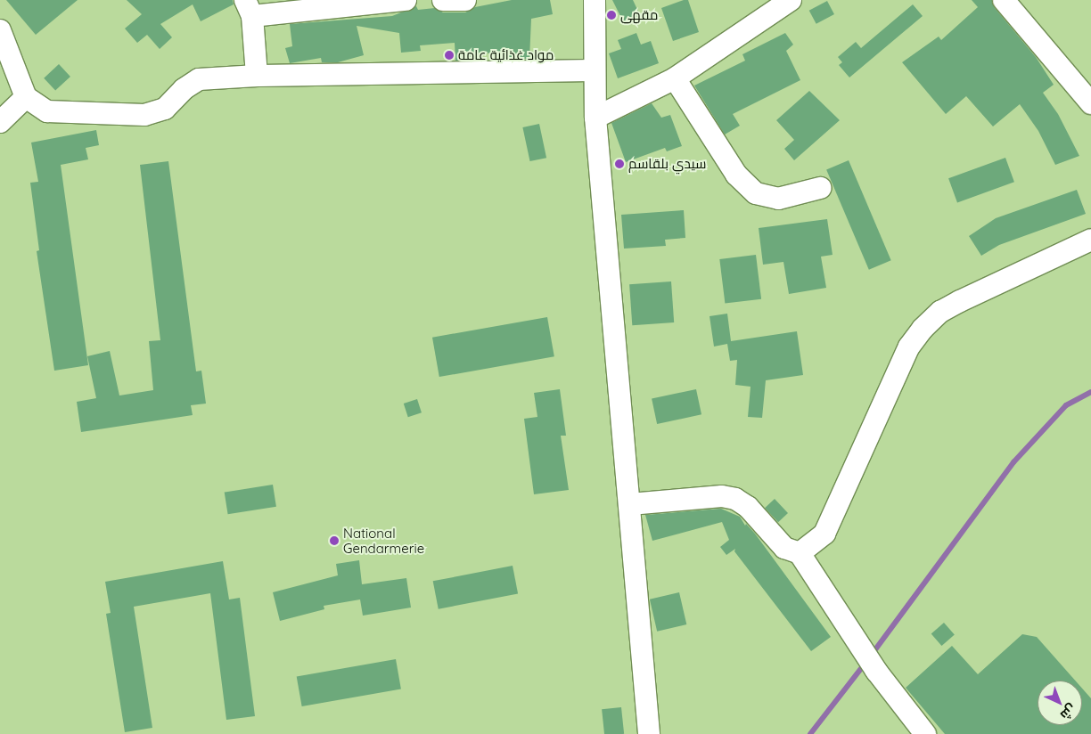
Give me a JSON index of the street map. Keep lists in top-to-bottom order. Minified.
{"places":["مقهى","مواد غذائية عامة","سيدي بلقاسم","National Gendarmerie"],"north":"bottom right"}
